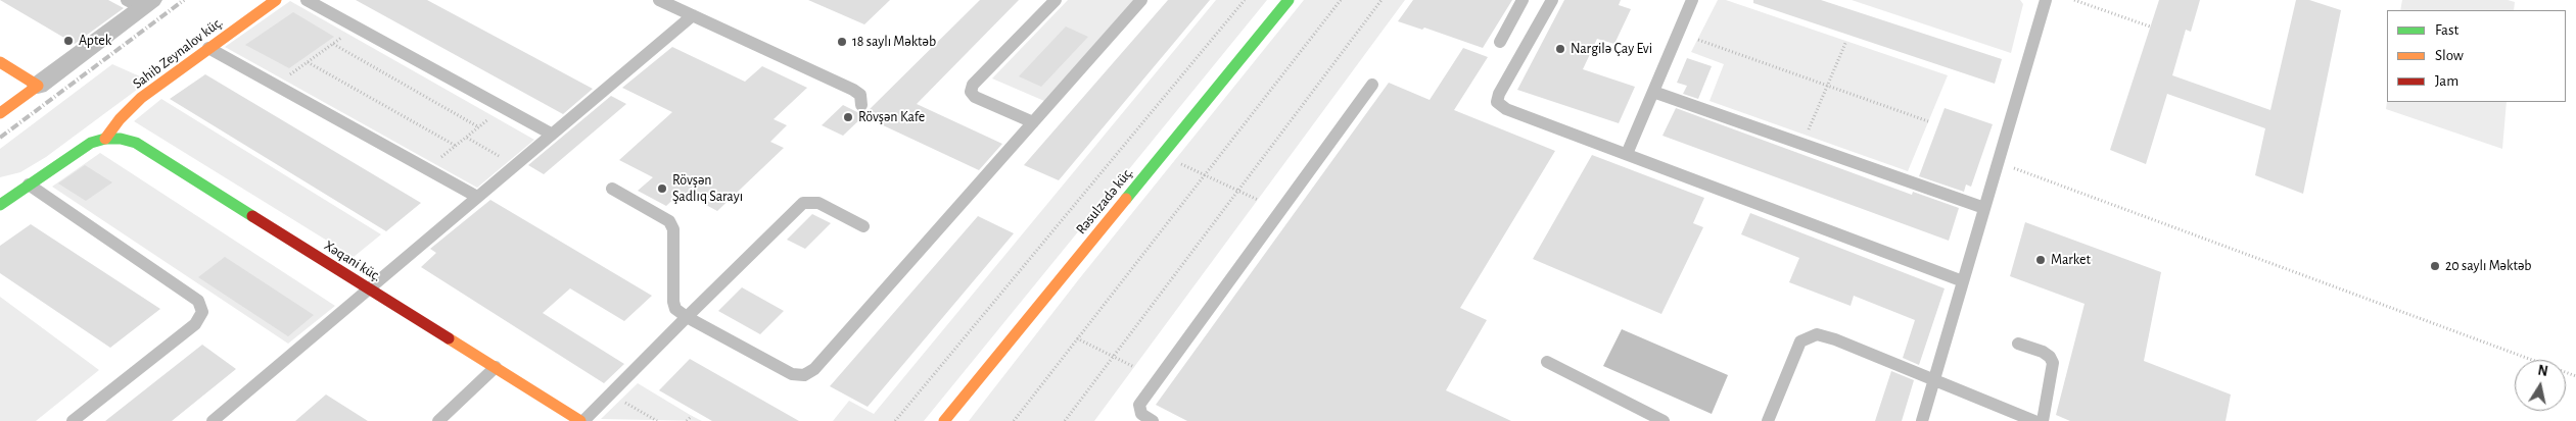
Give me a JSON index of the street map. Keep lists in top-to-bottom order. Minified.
{"streets":{"street":["Sahib Zeynalov küç.","Rəsulzadə küç.","Xəqani küç."]},"crossings":[["Sahib Zeynalov küç.","Xəqani küç."]],"places":["Aptek","18 saylı Məktəb","Nargilə Çay Evi","Rövşən Kafe","Rövşən Şadlıq Sarayı","Market","20 saylı Məktəb"],"legend":["Fast","Slow","Jam"],"north":"top"}
